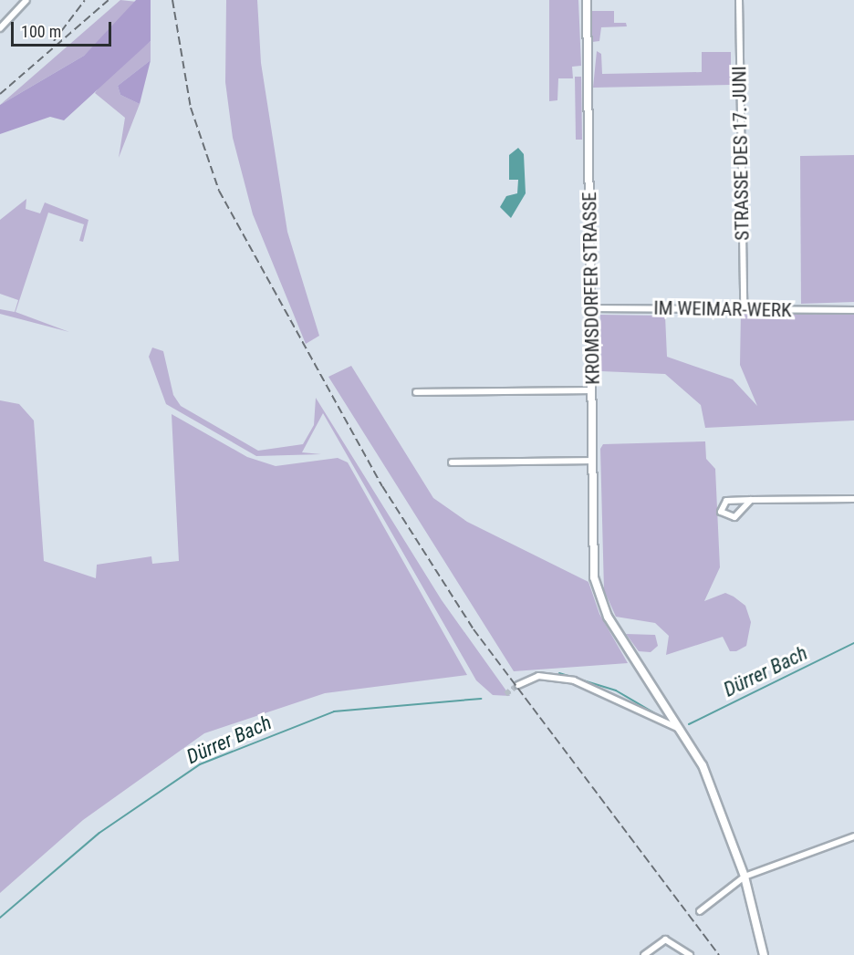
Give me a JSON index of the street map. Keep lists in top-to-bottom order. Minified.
{"streets":{"street":["STRASSE DES 17. JUNI","KROMSDORFER STRASSE","IM WEIMAR-WERK"]},"crossings":[["STRASSE DES 17. JUNI","IM WEIMAR-WERK"],["KROMSDORFER STRASSE","IM WEIMAR-WERK"]],"water":["Dürrer Bach"],"scale_bar":"100 m"}
